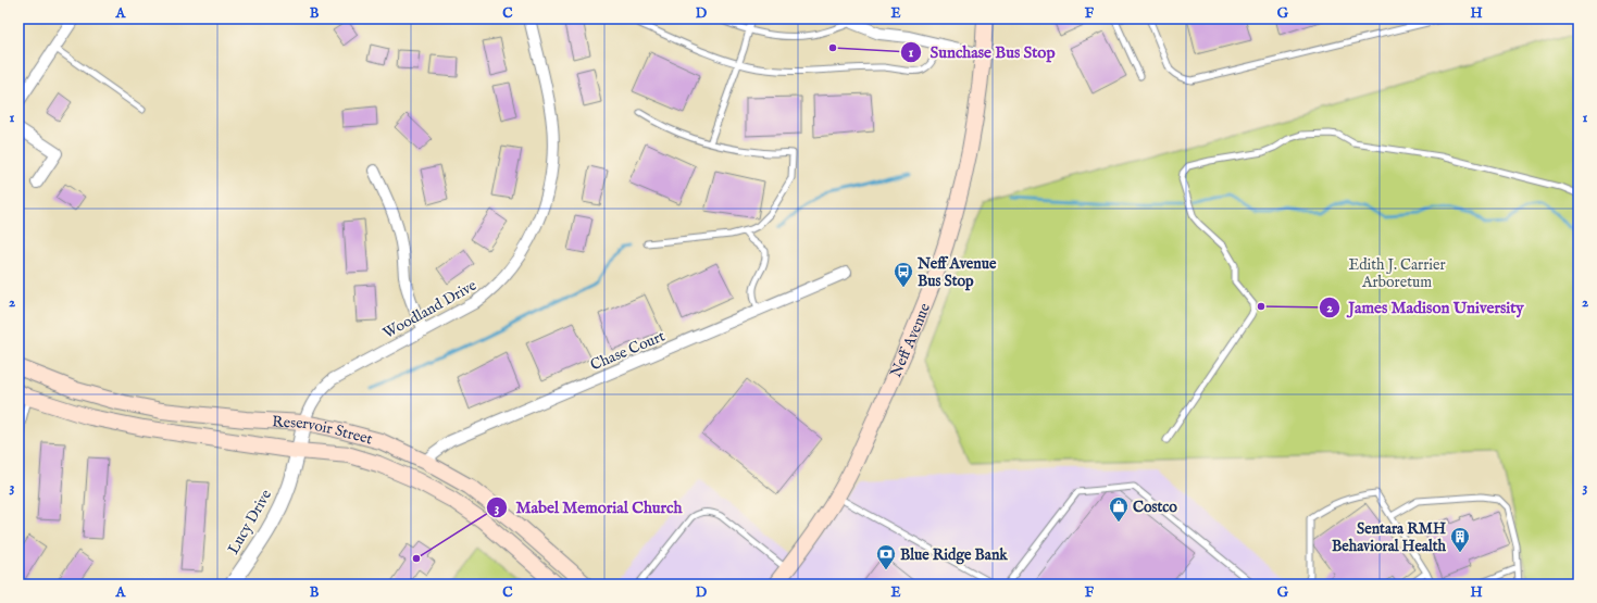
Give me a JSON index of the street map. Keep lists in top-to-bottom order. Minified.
{"streets":{"main road":["Neff Avenue","Reservoir Street"],"street":["Woodland Drive","Chase Court","Lucy Drive"]},"crossings":[["Woodland Drive","Reservoir Street"],["Woodland Drive","Lucy Drive"],["Chase Court","Reservoir Street"],["Reservoir Street","Lucy Drive"]],"parks":["Edith J. Carrier Arboretum"],"places":{"other":["Sunchase Bus Stop","James Madison University","Mabel Memorial Church"],"bus stop":["Neff Avenue Bus Stop"],"shop":["Costco"],"building":["Sentara RMH Behavioral Health"],"bank":["Blue Ridge Bank"]},"grid":{"columns":["A","B","C","D","E","F","G","H"],"rows":["1","2","3"]}}
